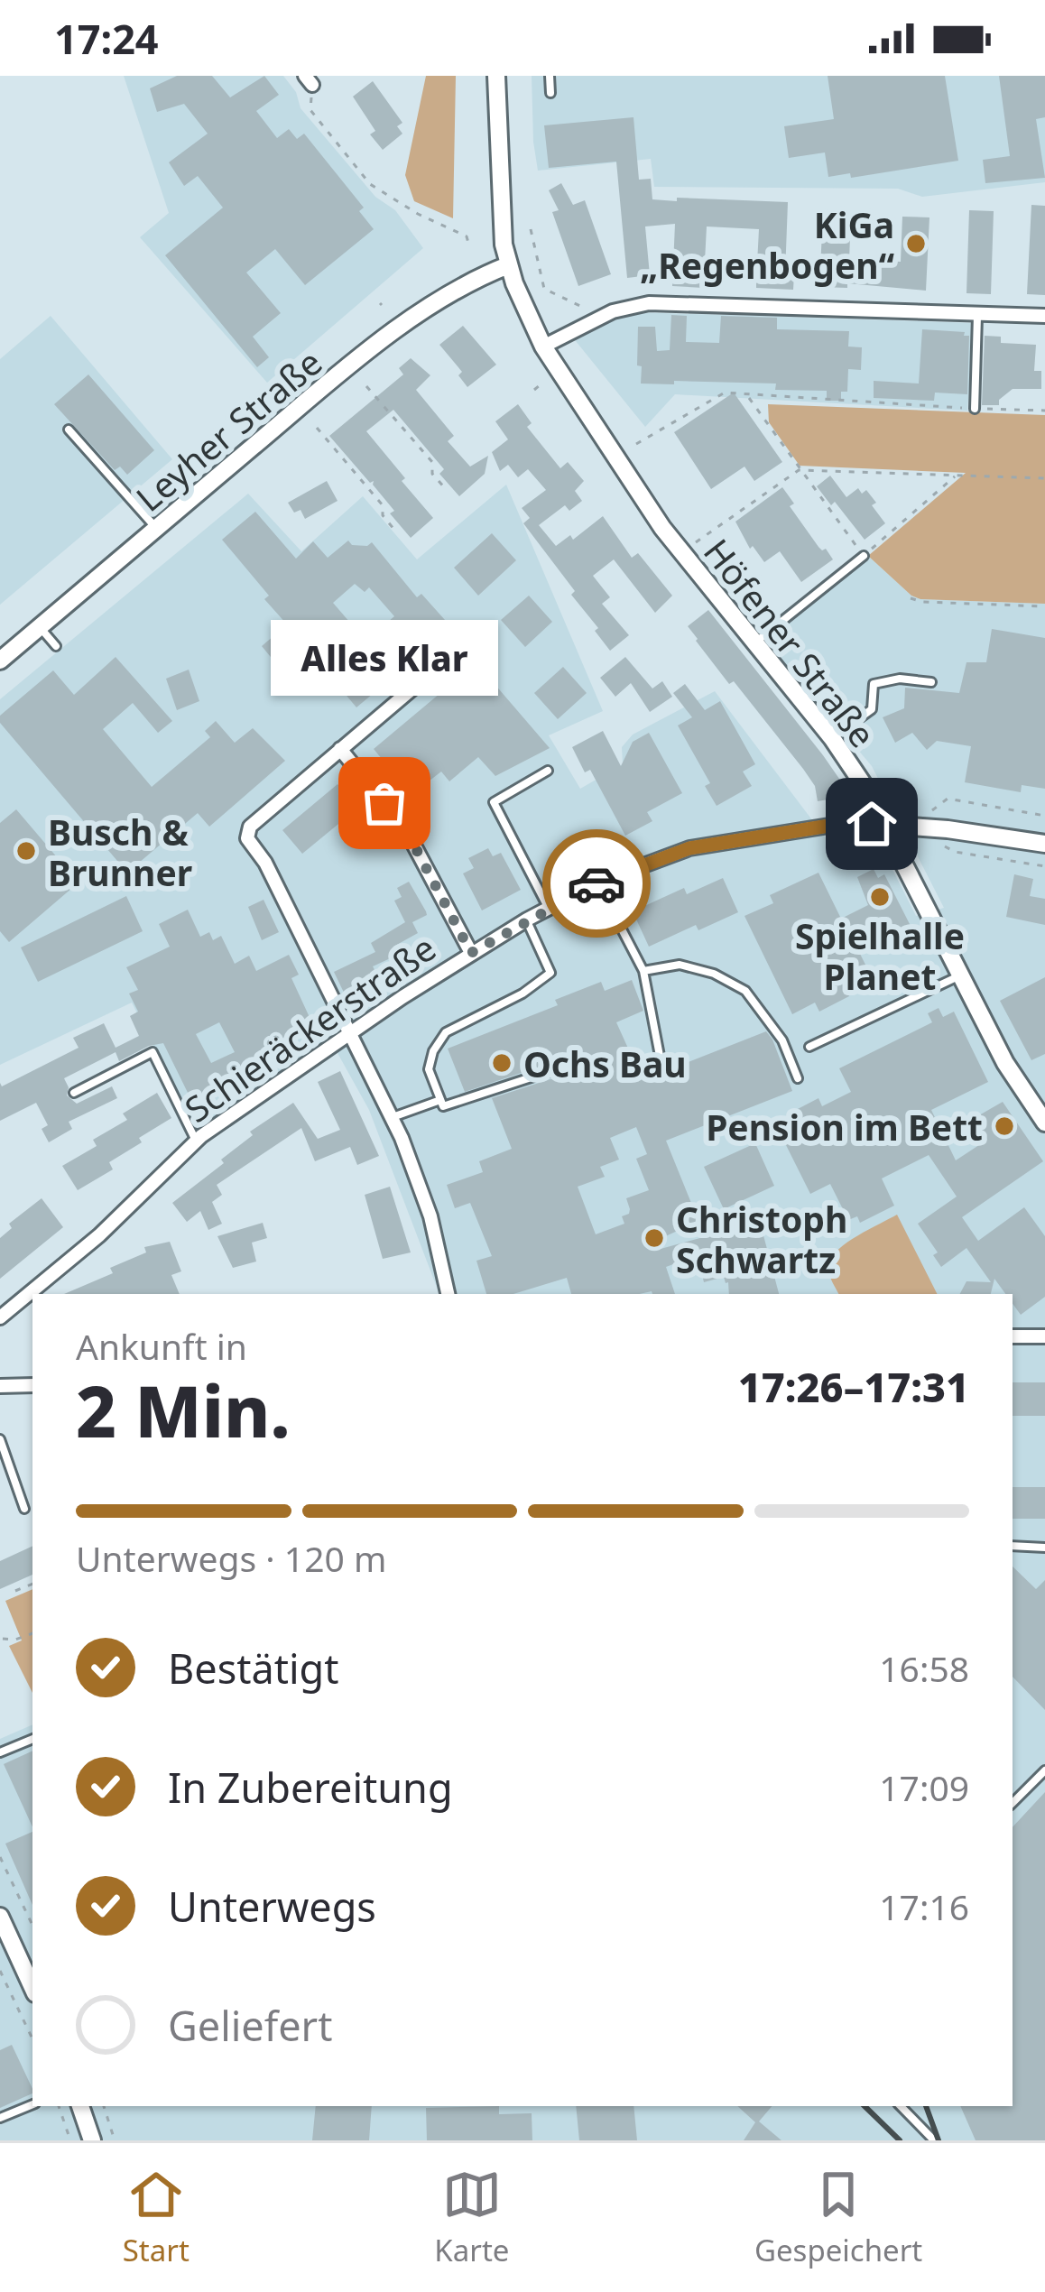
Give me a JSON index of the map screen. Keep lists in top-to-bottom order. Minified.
{"streets":{"main road":["Leyher Straße","Höfener Straße"],"street":["Schieräckerstraße"]},"crossings":[["Leyher Straße","Höfener Straße"],["Höfener Straße","Schieräckerstraße"]],"places":["KiGa „Regenbogen“","Alles Klar","Busch & Brunner","Spielhalle Planet","Ochs Bau","Pension im Bett","Christoph Schwartz"],"page":{"status":"17:24","bubble":"Alles Klar","heading":["2 Min.","Ankunft in","17:26–17:31"],"bar":"Unterwegs · 120 m","list":[["Bestätigt","16:58"],["In Zubereitung","17:09"],["Unterwegs","17:16"],"Geliefert"],"tabs":["Start","Karte","Gespeichert"]}}
